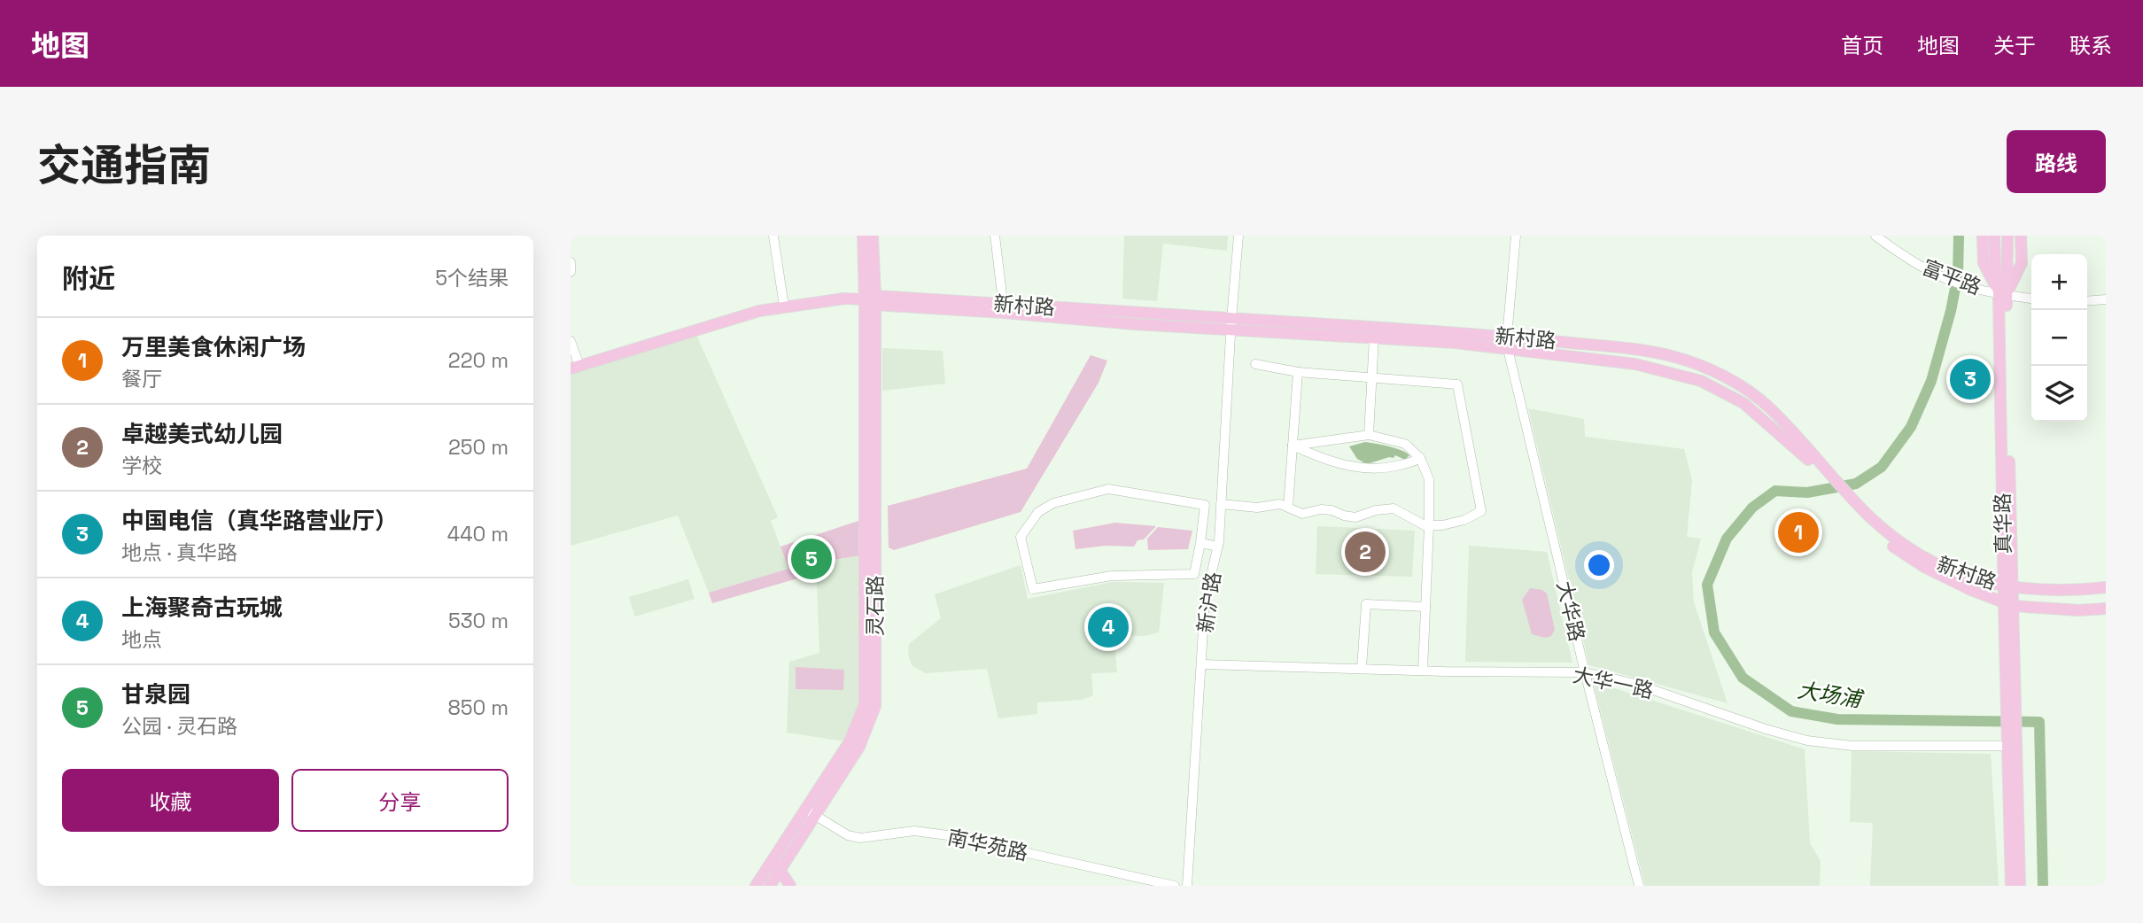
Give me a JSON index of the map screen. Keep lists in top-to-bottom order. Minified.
{"streets":{"main road":["新村路","真华路","灵石路"],"street":["富平路","新沪路","大华路","大华一路","南华苑路"]},"crossings":[["富平路","真华路"],["新村路","真华路"],["新村路","新沪路"],["新村路","灵石路"],["新村路","大华路"],["真华路","大华一路"],["新沪路","大华一路"],["灵石路","南华苑路"],["大华路","大华一路"]],"water":["大场浦"],"page":{"header":"地图","nav":["首页","地图","关于","联系"],"title":"交通指南","buttons":["路线",["收藏","分享"]],"heading":["附近","5个结果"],"map_buttons":["+","−"],"list":[{"mark":"1","name":"万里美食休闲广场","note":"餐厅","value":"220 m"},{"mark":"2","name":"卓越美式幼儿园","note":"学校","value":"250 m"},{"mark":"3","name":"中国电信（真华路营业厅）","note":"地点 · 真华路","value":"440 m"},{"mark":"4","name":"上海聚奇古玩城","note":"地点","value":"530 m"},{"mark":"5","name":"甘泉园","note":"公园 · 灵石路","value":"850 m"}],"pins":["3","1","2","5","4"]}}
